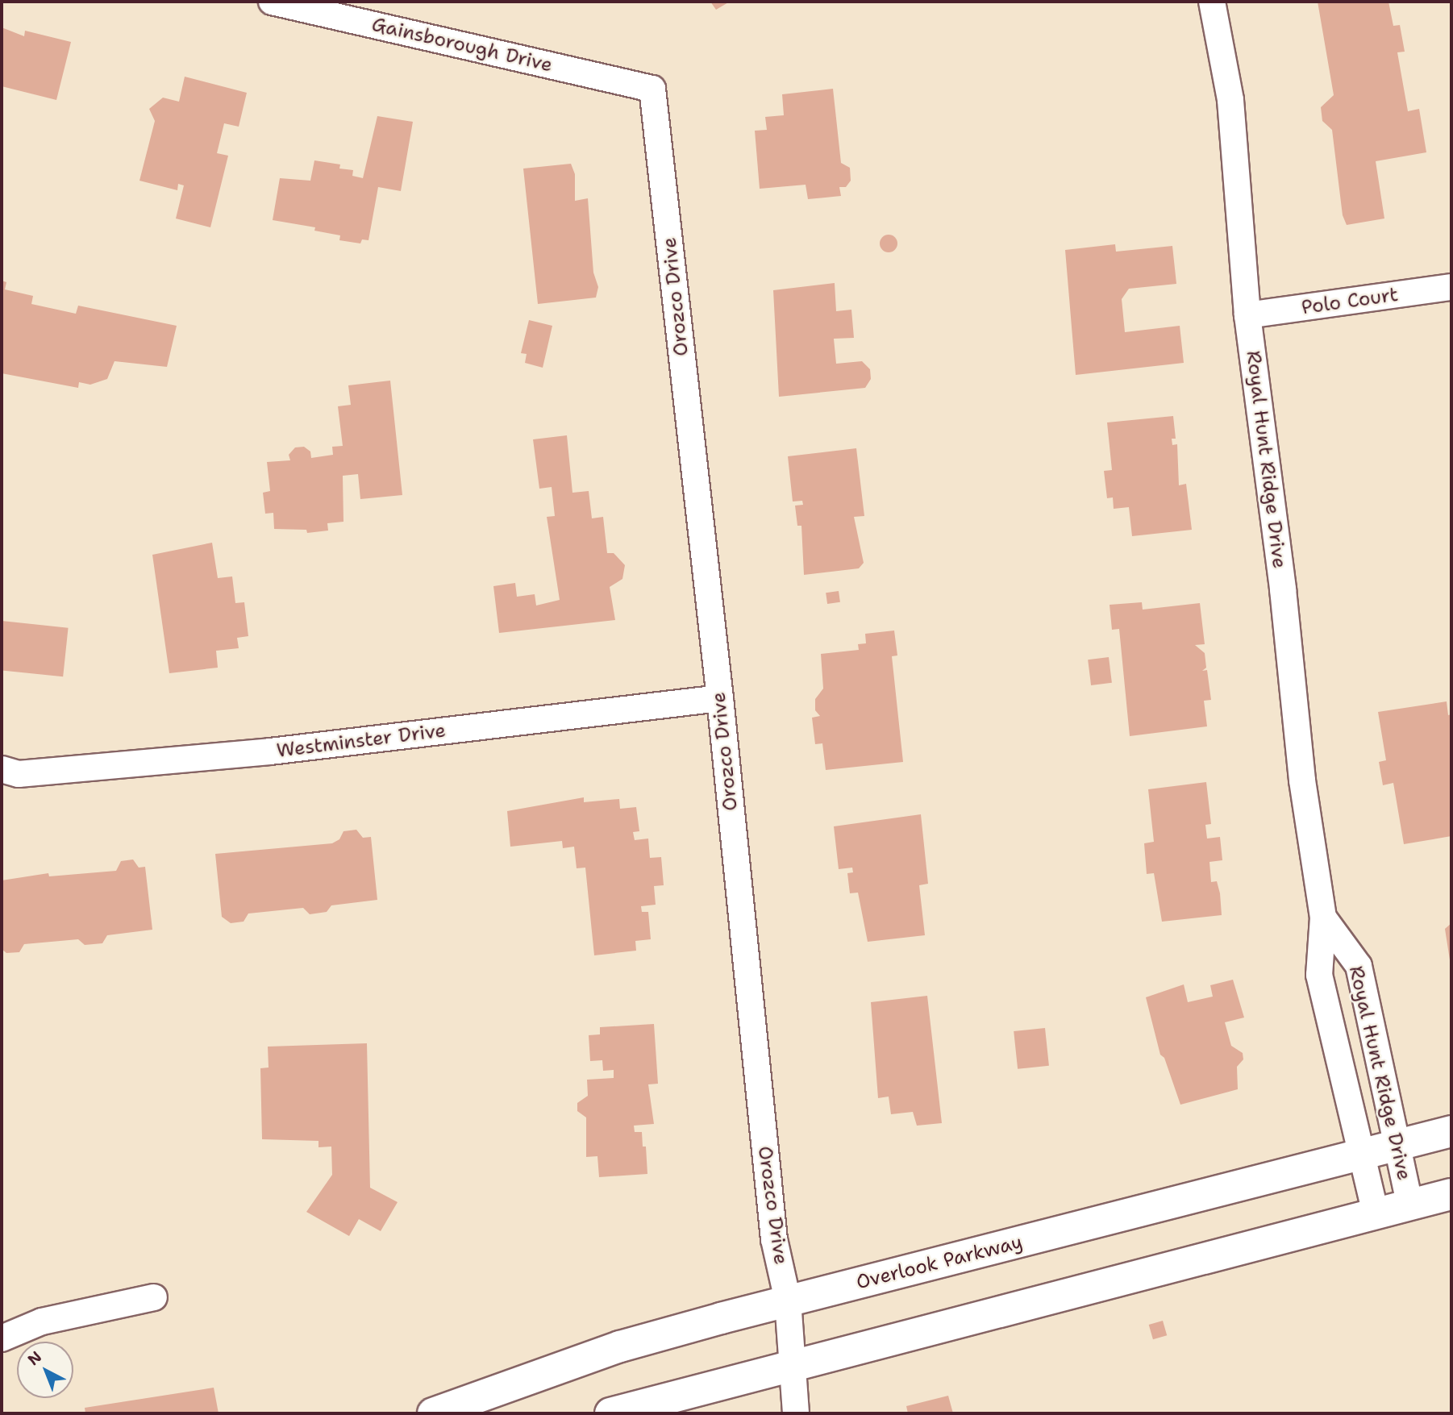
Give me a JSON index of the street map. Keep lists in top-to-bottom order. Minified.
{"streets":{"street":["Gainsborough Drive","Orozco Drive","Polo Court","Royal Hunt Ridge Drive","Westminster Drive","Overlook Parkway"]},"crossings":[["Gainsborough Drive","Orozco Drive"],["Orozco Drive","Westminster Drive"],["Orozco Drive","Overlook Parkway"],["Polo Court","Royal Hunt Ridge Drive"],["Royal Hunt Ridge Drive","Overlook Parkway"]],"north":"top left"}
